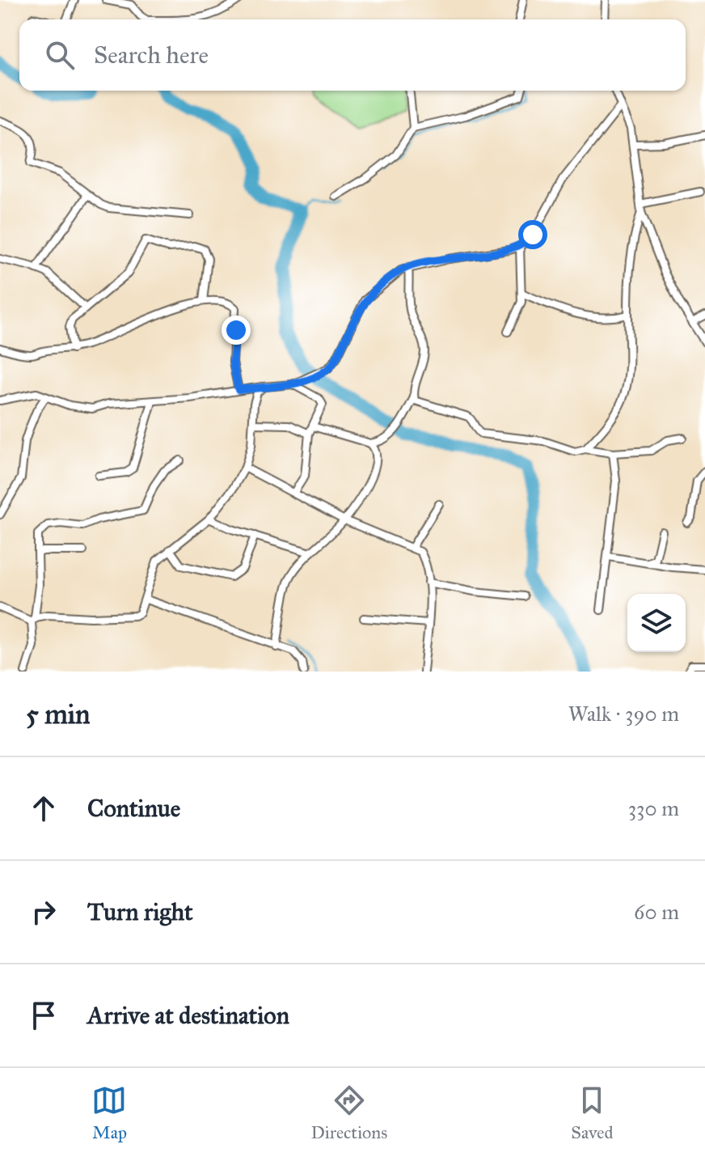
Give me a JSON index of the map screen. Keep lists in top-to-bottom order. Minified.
{"page":{"search":"Search here","heading":["5 min","Walk · 390 m"],"list":[["Continue","330 m"],["Turn right","60 m"],"Arrive at destination"],"nav":["Map","Directions","Saved"]}}
